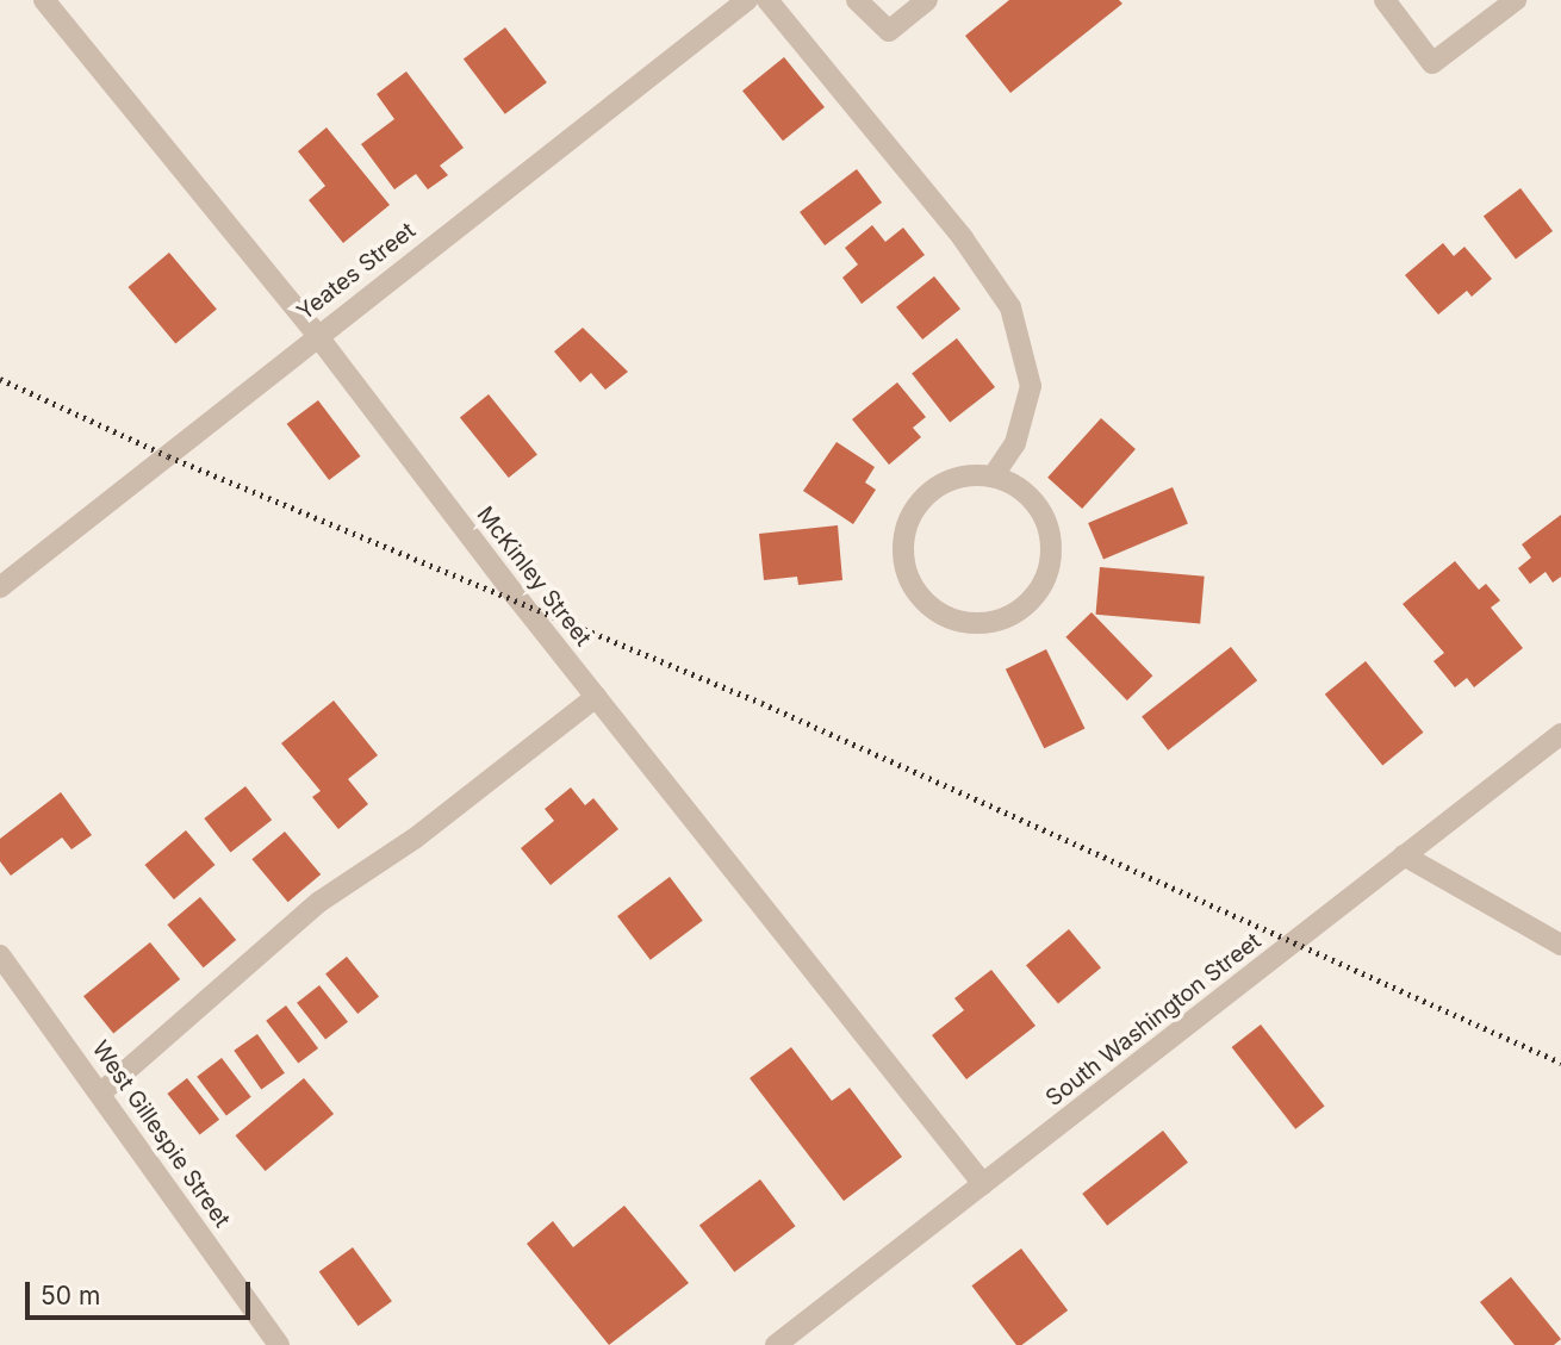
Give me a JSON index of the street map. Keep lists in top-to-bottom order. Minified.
{"streets":{"street":["Yeates Street","McKinley Street","South Washington Street","West Gillespie Street"]},"crossings":[["Yeates Street","McKinley Street"],["McKinley Street","South Washington Street"]],"scale_bar":"50 m"}
